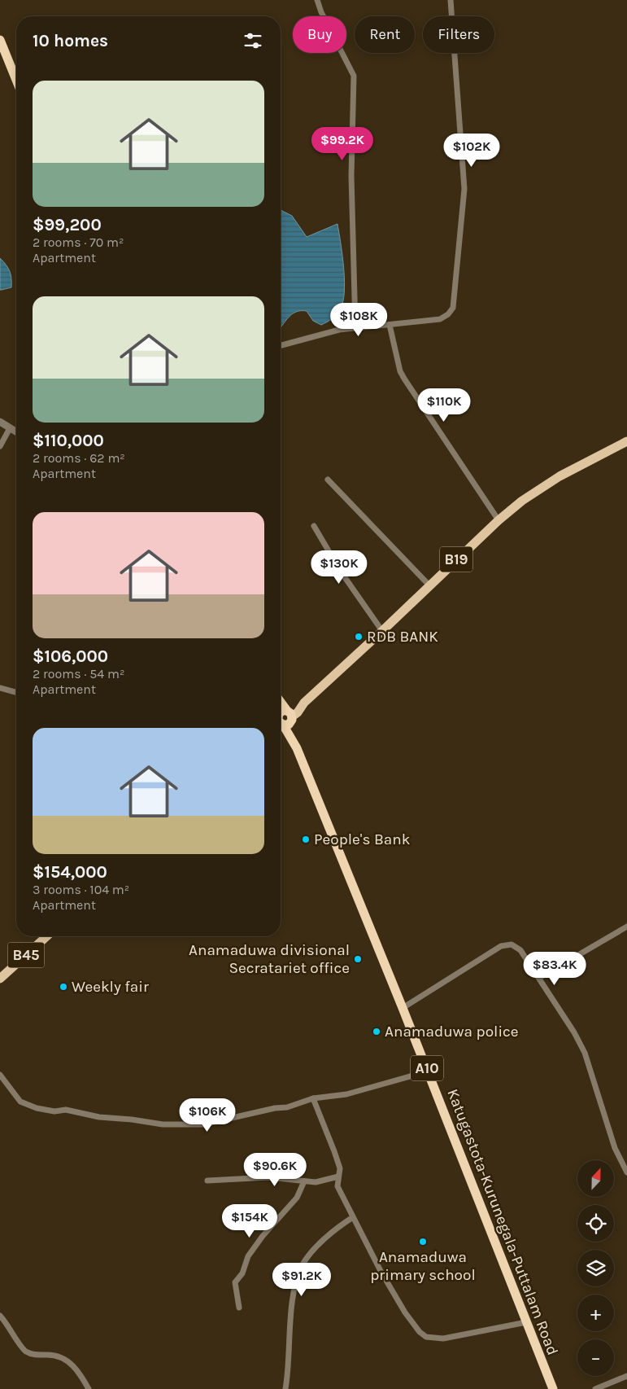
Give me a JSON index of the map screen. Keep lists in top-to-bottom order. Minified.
{"streets":{"highway":["A10","Katugastota-Kurunegala-Puttalam Road"],"main road":["B19","B45"]},"crossings":[["B19","A10"],["B19","Katugastota-Kurunegala-Puttalam Road"],["A10","Katugastota-Kurunegala-Puttalam Road"]],"places":["RDB BANK","People's Bank","Anamaduwa divisional Secratariet office","Weekly fair","Anamaduwa police","Anamaduwa primary school"],"north":"top","page":{"chip":["Buy","Rent","Filters"],"heading":"10 homes","list":[{"name":"$99,200","note":"2 rooms · 70 m² · Apartment"},{"name":"$110,000","note":"2 rooms · 62 m² · Apartment"},{"name":"$106,000","note":"2 rooms · 54 m² · Apartment"},{"name":"$154,000","note":"3 rooms · 104 m² · Apartment"}],"price":["$99.2K","$102K","$108K","$110K","$130K","$83.4K","$106K","$90.6K","$154K","$91.2K"],"map_buttons":["+","−"]}}
